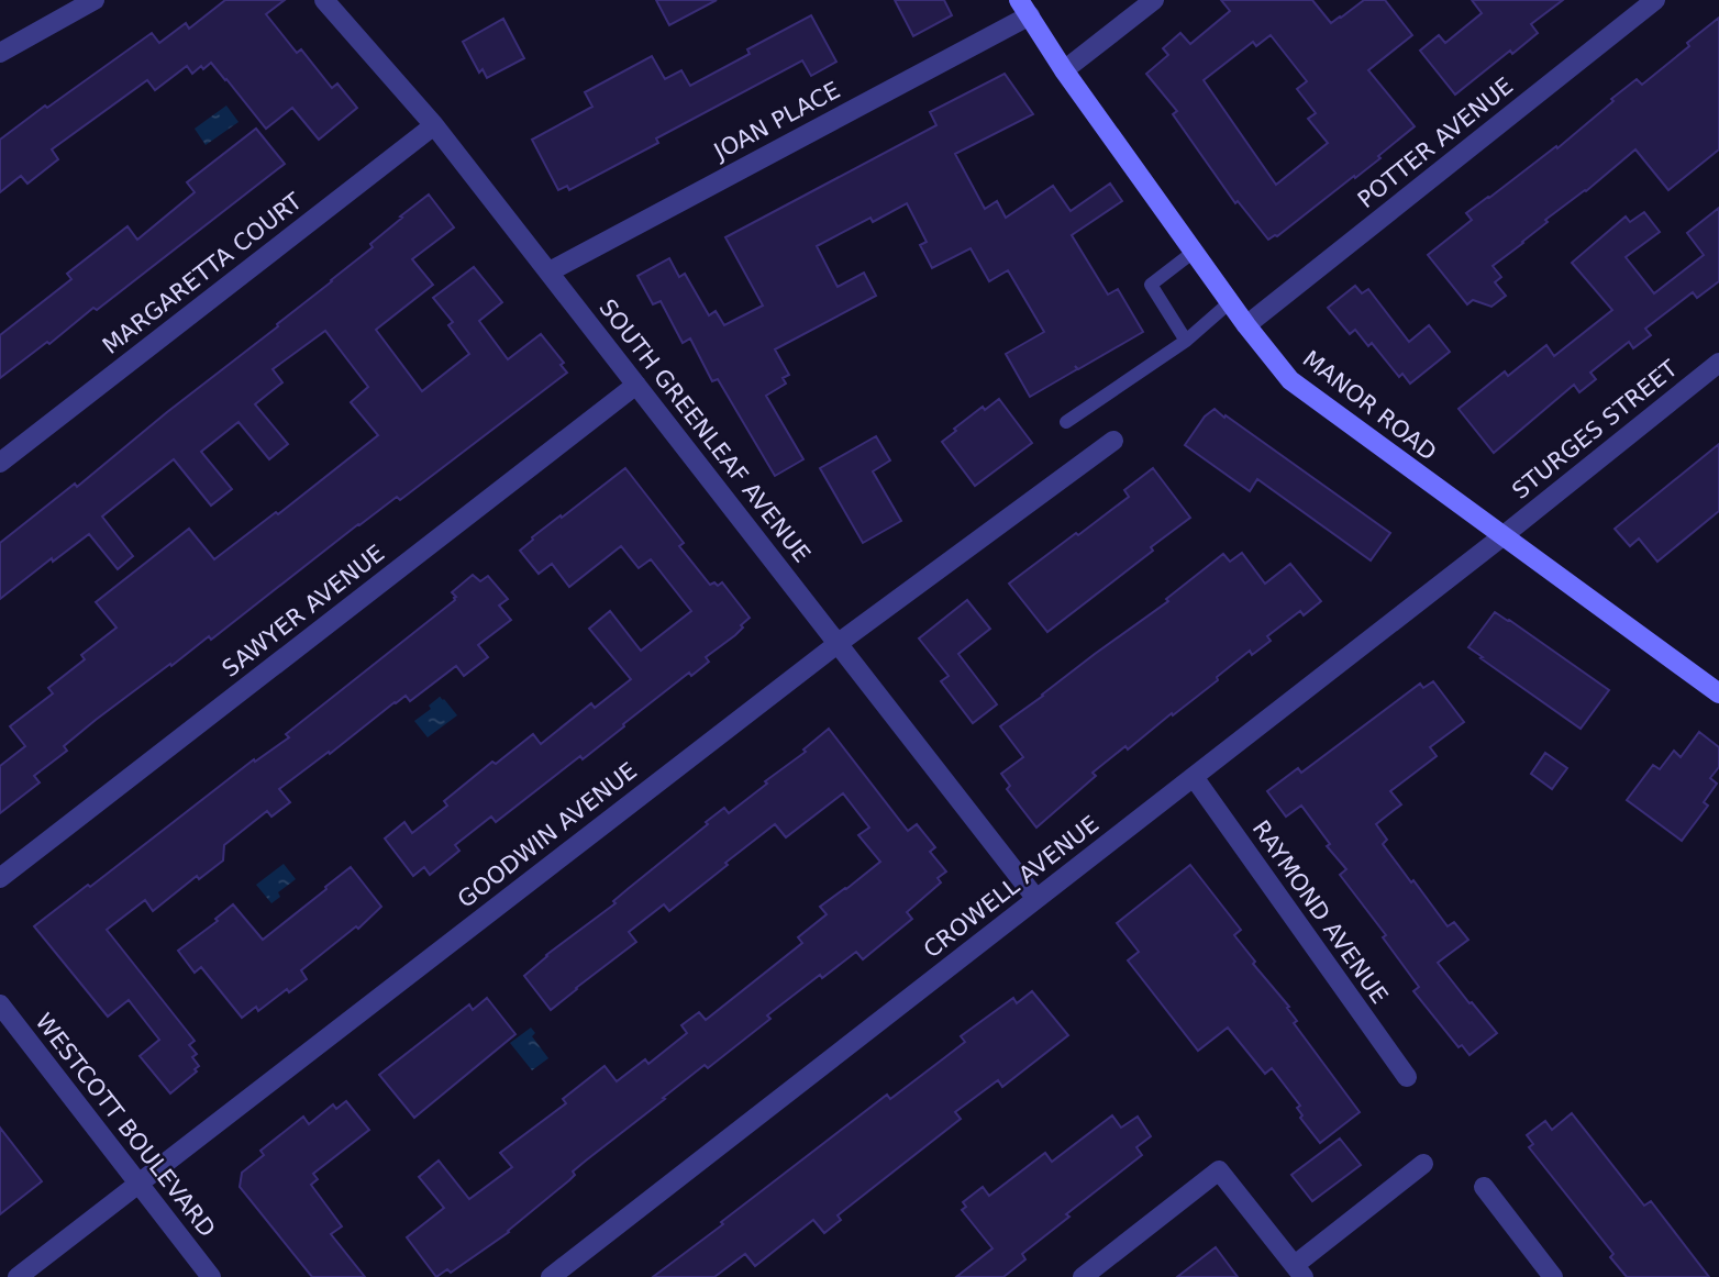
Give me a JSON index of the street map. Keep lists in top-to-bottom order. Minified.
{"streets":{"street":["JOAN PLACE","POTTER AVENUE","MARGARETTA COURT","MANOR ROAD","STURGES STREET","SOUTH GREENLEAF AVENUE","SAWYER AVENUE","GOODWIN AVENUE","CROWELL AVENUE","RAYMOND AVENUE","WESTCOTT BOULEVARD"]},"crossings":[["JOAN PLACE","MANOR ROAD"],["JOAN PLACE","SOUTH GREENLEAF AVENUE"],["POTTER AVENUE","MANOR ROAD"],["MARGARETTA COURT","SOUTH GREENLEAF AVENUE"],["MANOR ROAD","STURGES STREET"],["MANOR ROAD","CROWELL AVENUE"],["STURGES STREET","CROWELL AVENUE"],["SOUTH GREENLEAF AVENUE","SAWYER AVENUE"],["SOUTH GREENLEAF AVENUE","GOODWIN AVENUE"],["SOUTH GREENLEAF AVENUE","CROWELL AVENUE"],["GOODWIN AVENUE","WESTCOTT BOULEVARD"],["CROWELL AVENUE","RAYMOND AVENUE"]]}
